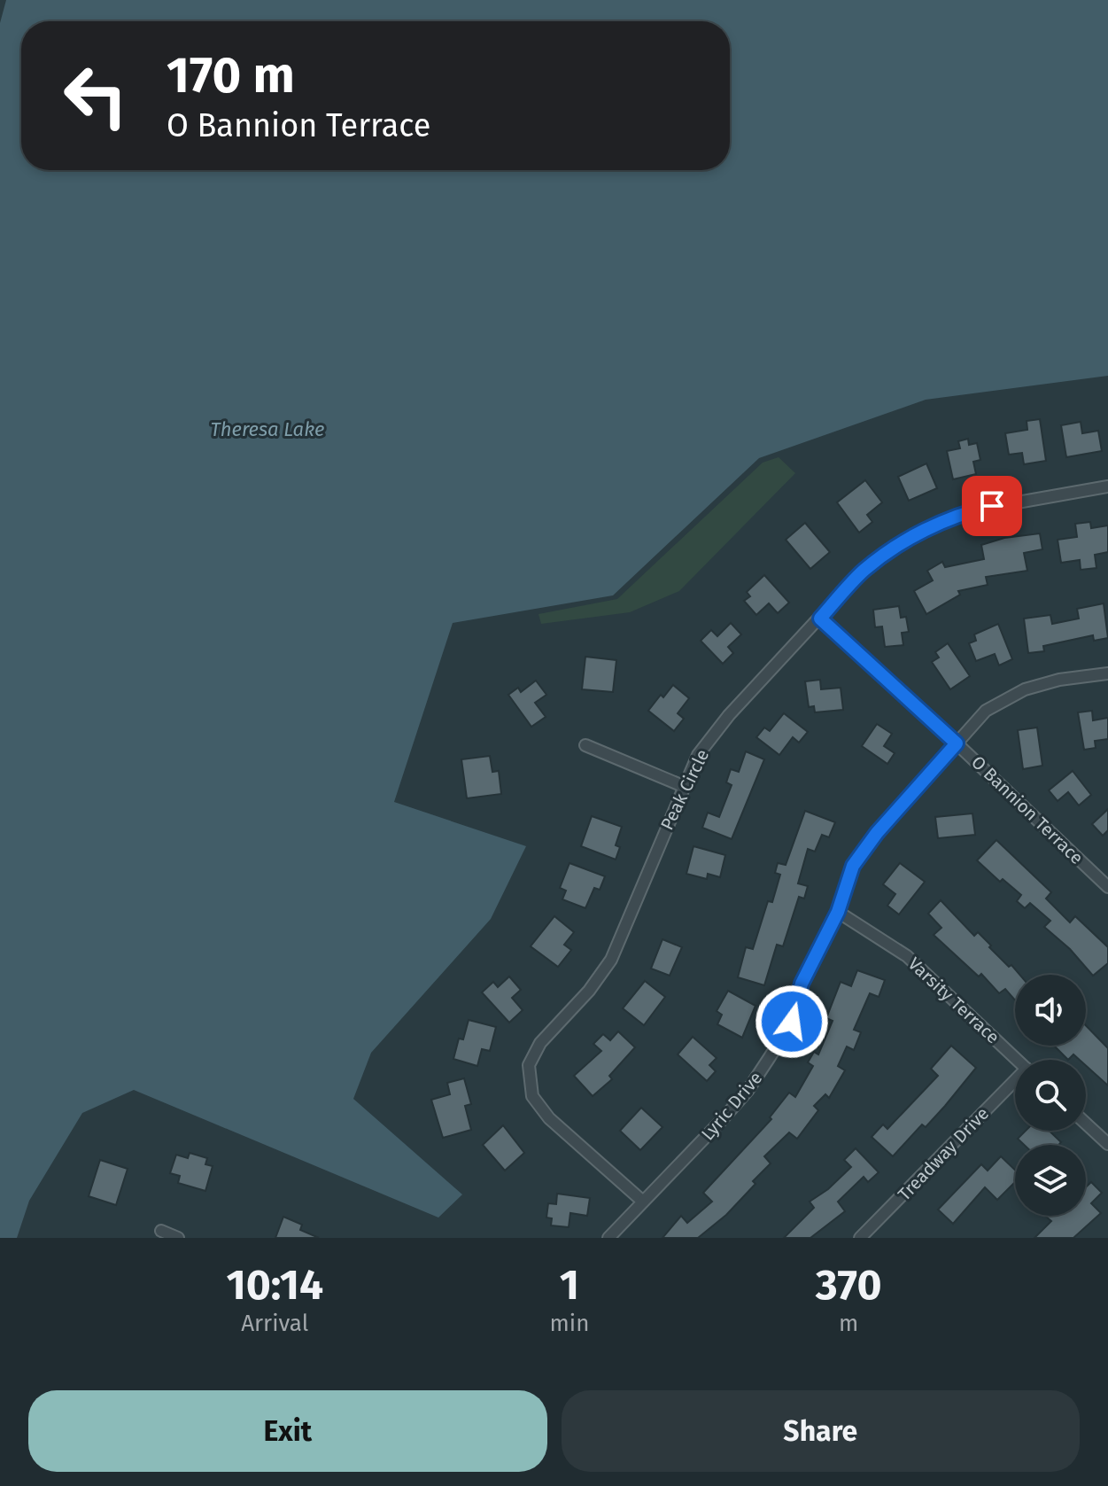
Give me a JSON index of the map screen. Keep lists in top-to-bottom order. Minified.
{"streets":{"street":["Peak Circle","O Bannion Terrace","Varsity Terrace","Lyric Drive","Treadway Drive"]},"crossings":[["Peak Circle","O Bannion Terrace"],["Peak Circle","Lyric Drive"],["O Bannion Terrace","Lyric Drive"],["Varsity Terrace","Lyric Drive"]],"water":["Theresa Lake"],"page":{"turn":["170 m","O Bannion Terrace"],"eta":["10:14","Arrival","1","min","370","m"],"buttons":["Exit","Share"]}}
